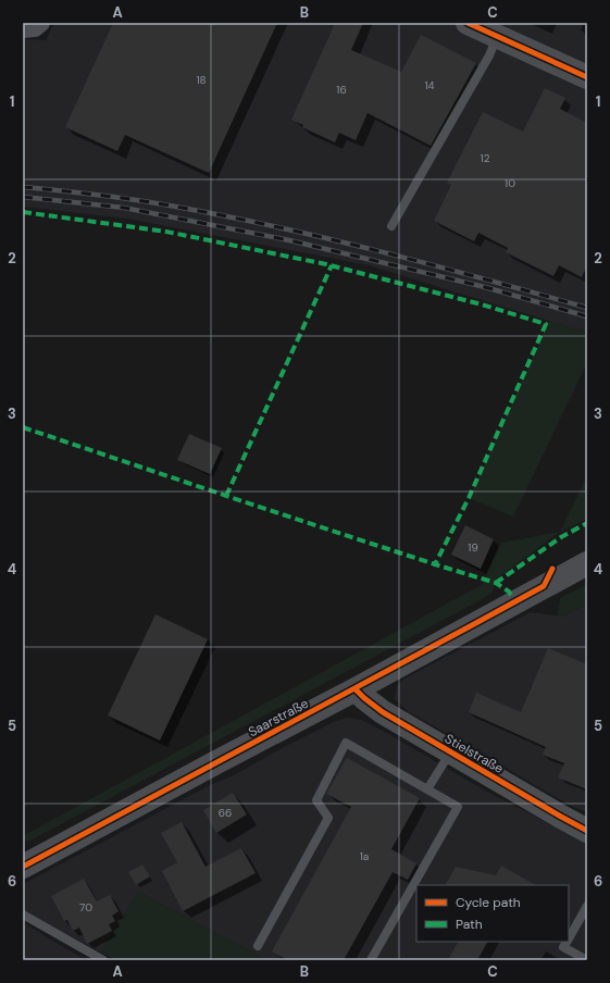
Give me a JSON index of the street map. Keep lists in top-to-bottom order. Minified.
{"streets":{"main road":["Saarstraße","Stielstraße"]},"crossings":[["Saarstraße","Stielstraße"]],"house_numbers":["18","14","16","12","10","19","66","1a","70"],"legend":["Cycle path","Path"],"grid":{"columns":["A","B","C"],"rows":["1","2","3","4","5","6"]}}
